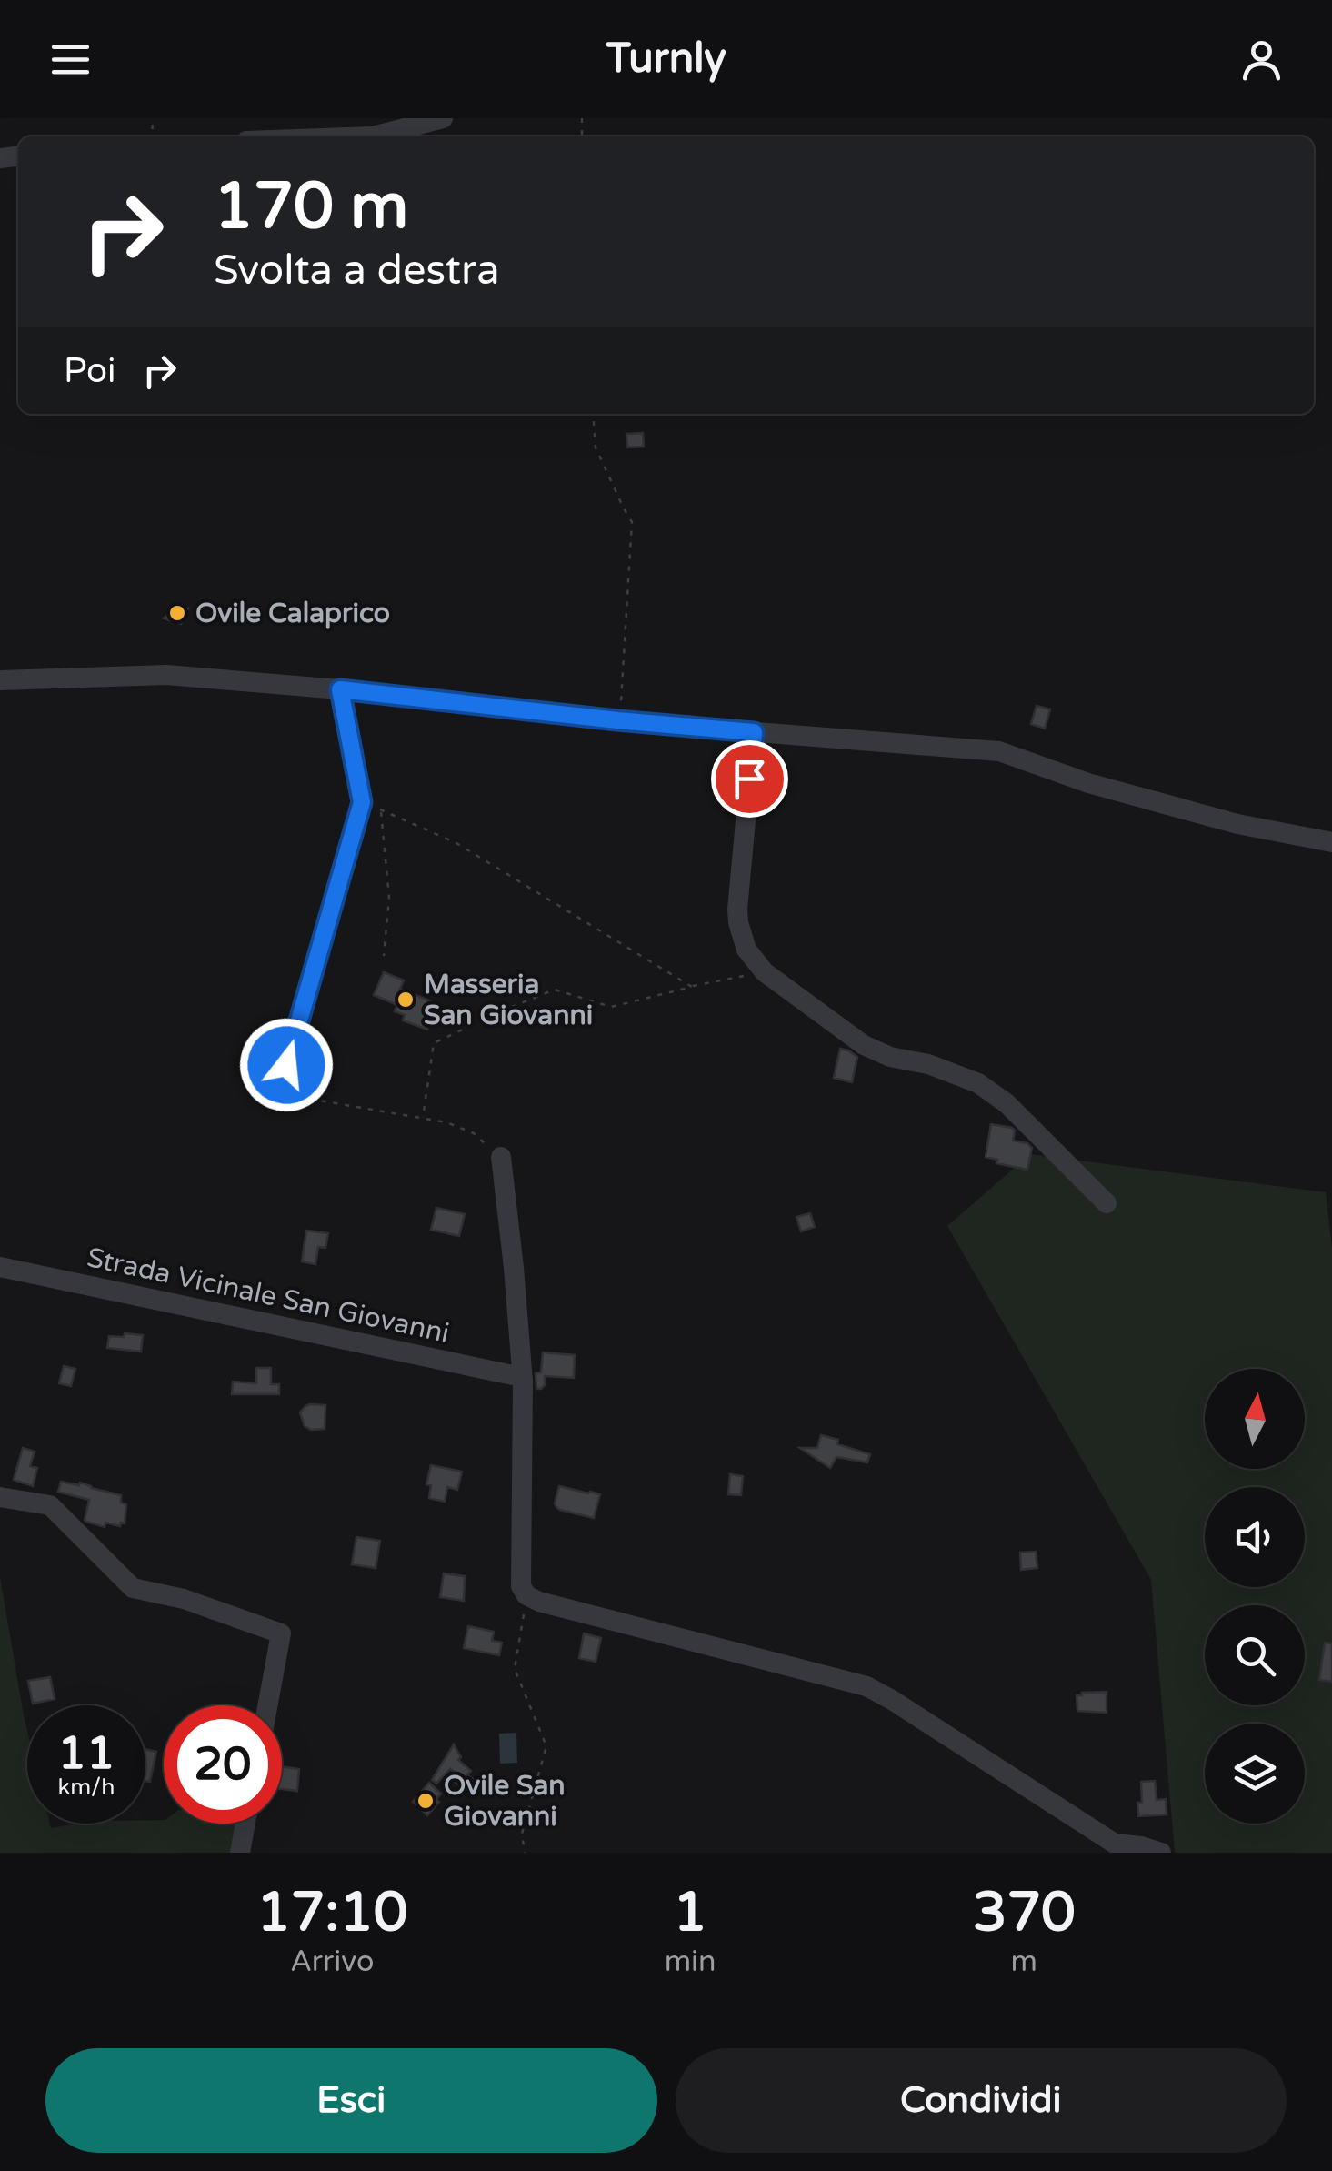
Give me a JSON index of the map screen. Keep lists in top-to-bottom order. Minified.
{"streets":{"street":["Strada Vicinale San Giovanni"]},"places":["Ovile Calaprico","Masseria San Giovanni","Ovile San Giovanni"],"north":"top","page":{"header":"Turnly","turn":["170 m","Svolta a destra"],"then":"Poi","speed":"11 km/h","limit":"20","eta":["17:10","Arrivo","1","min","370","m"],"buttons":["Esci","Condividi"]}}
